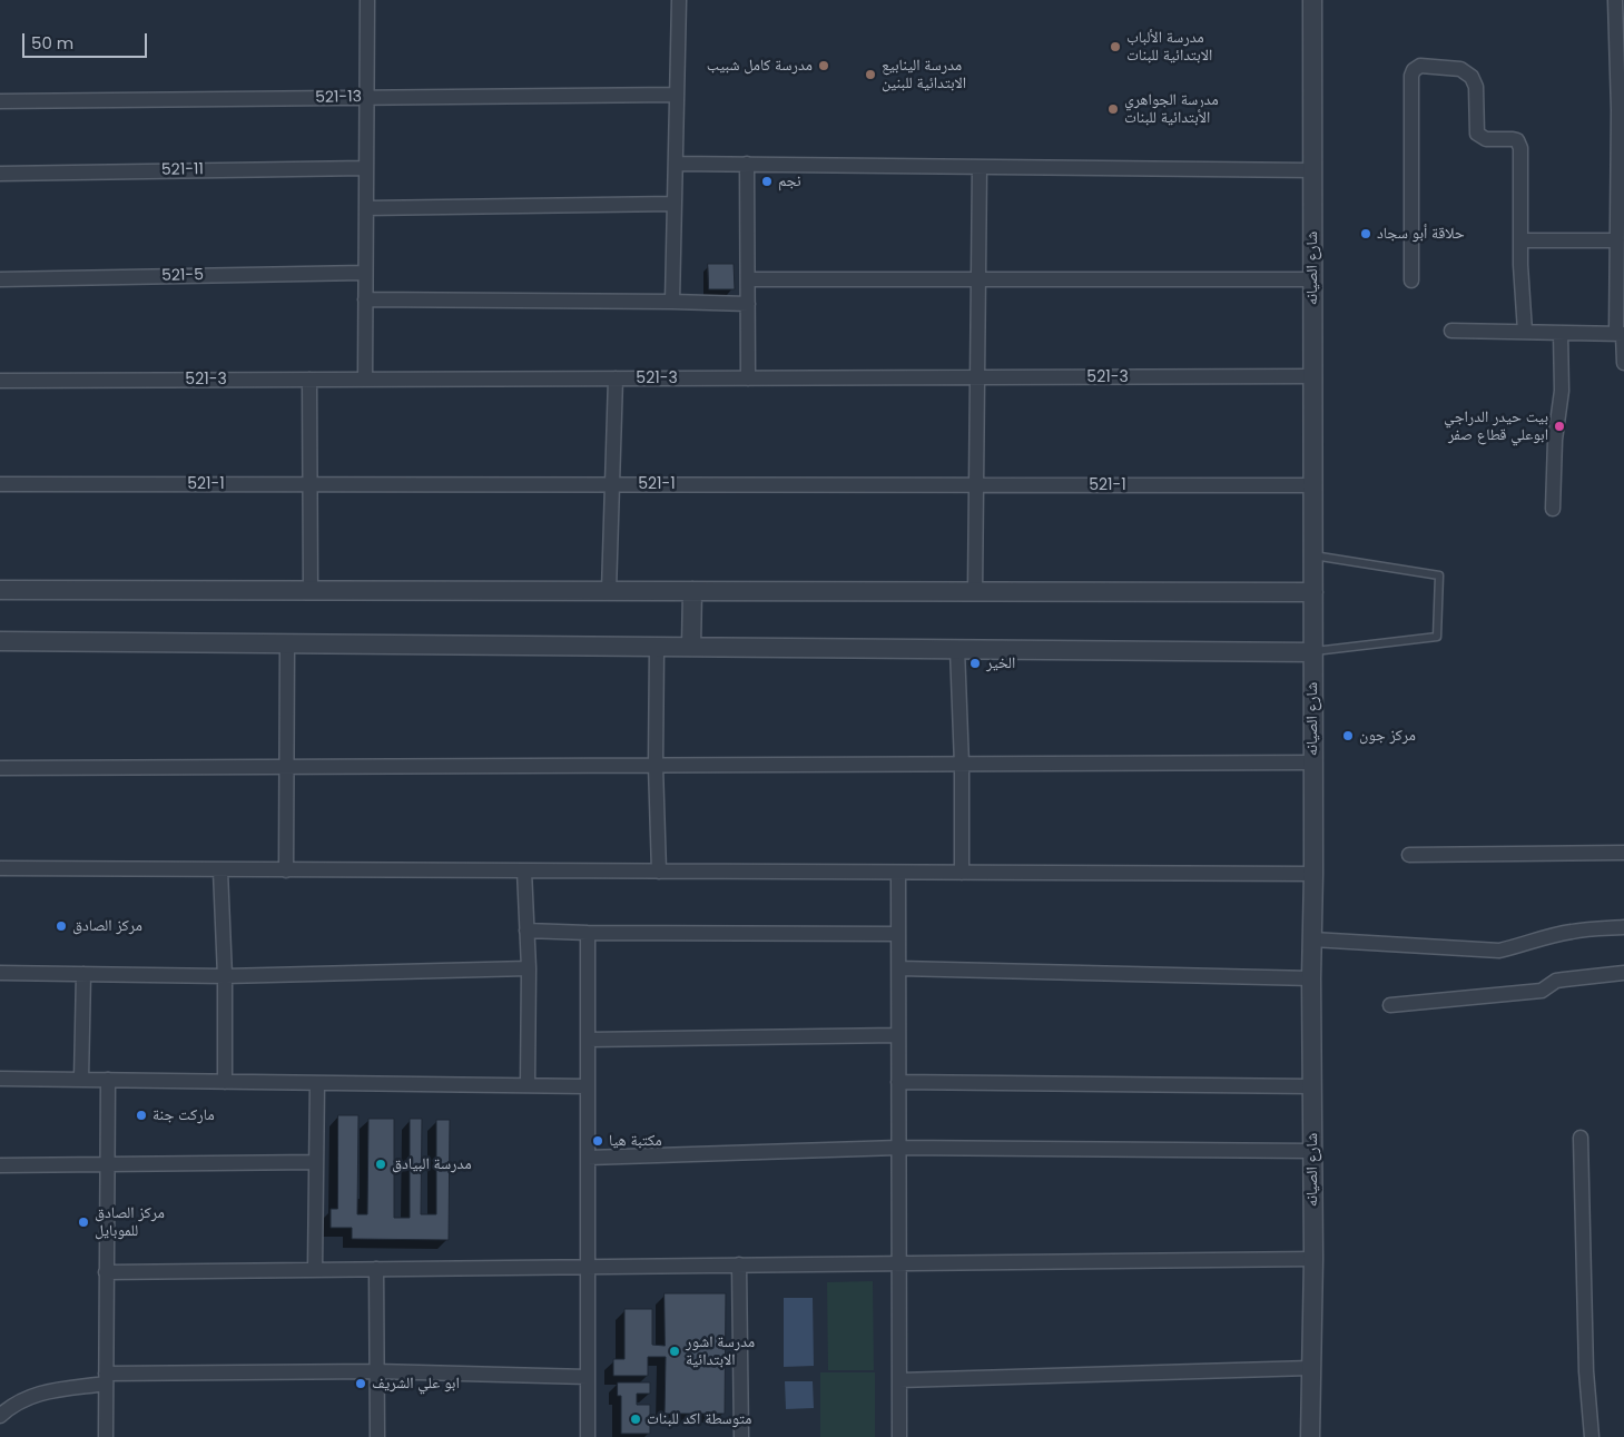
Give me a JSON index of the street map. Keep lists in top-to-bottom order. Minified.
{"streets":{"street":["521-13","521-11","شارع الصيانه","521-5","521-3","521-1"]},"crossings":[["شارع الصيانه","521-3"],["شارع الصيانه","521-1"]],"places":["مدرسة الألباب الابتدائية للبنات","مدرسة كامل شبيب","مدرسة الينابيع الابتدائية للبنين","مدرسة الجواهري الأبتدائية للبنات","نجم","حلاقة أبو سجاد","بيت حيدر الدراجي ابوعلي قطاع صفر","الخير","مركز جون","مركز الصادق","ماركت جنة","مكتبة هيا","مدرسة البيادق","مركز الصادق للموبايل","مدرسة اشور الابتدائية","ابو علي الشريف","متوسطة اكد للبنات"],"scale_bar":"50 m"}
